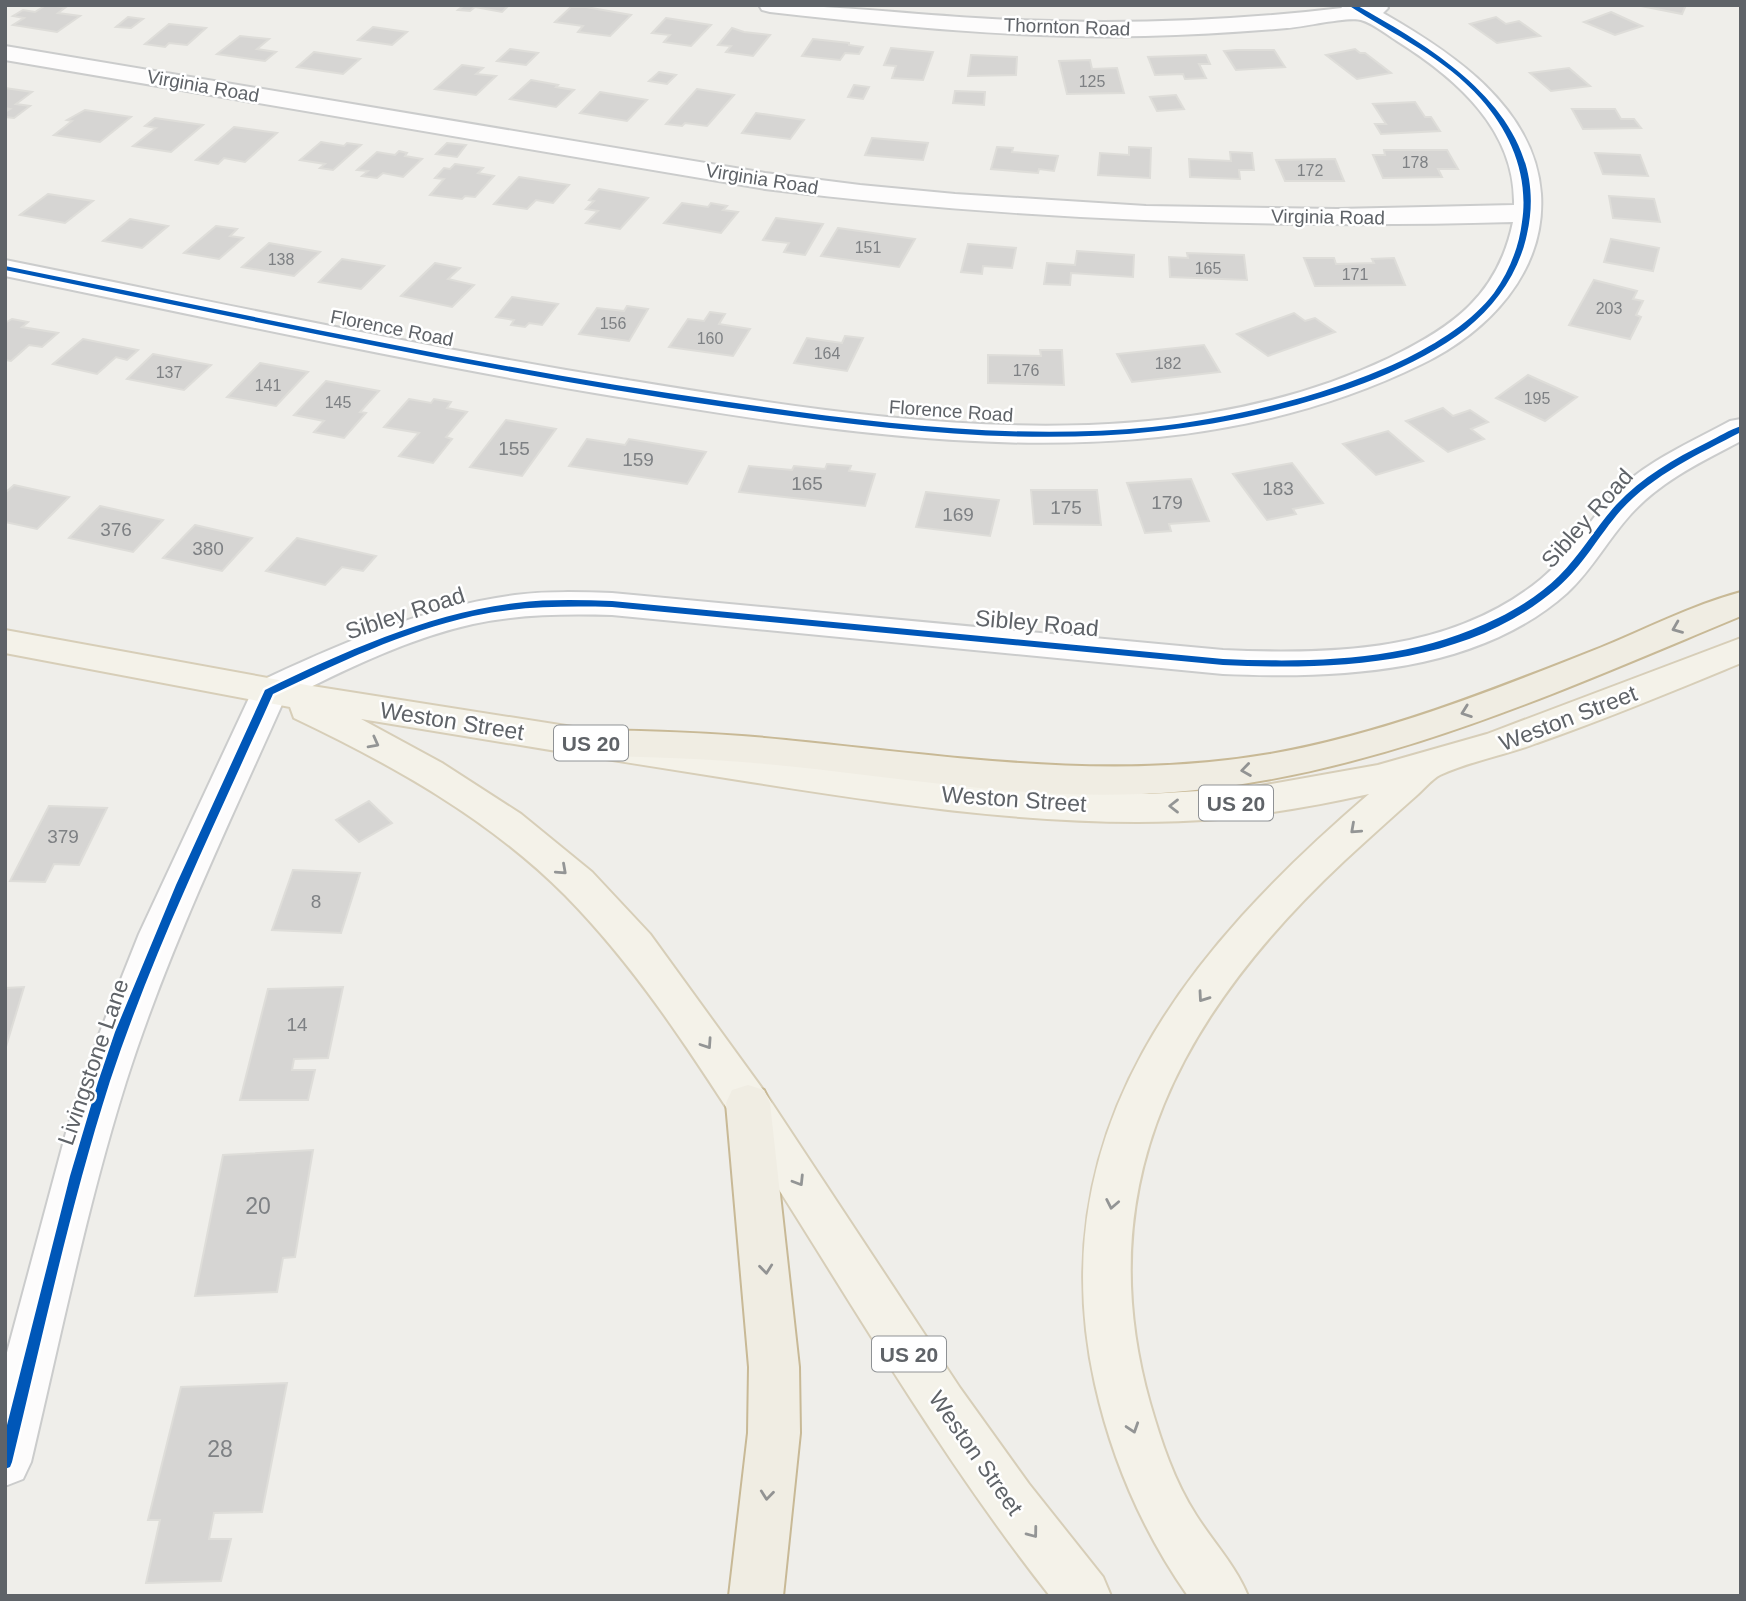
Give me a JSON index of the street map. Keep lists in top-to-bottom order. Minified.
{"streets":{"main road":["Weston Street","US 20"],"street":["Thornton Road","Virginia Road","Florence Road","Sibley Road","Livingstone Lane"]},"crossings":[["Thornton Road","Florence Road"],["Virginia Road","Florence Road"],["Sibley Road","Weston Street"],["Sibley Road","Livingstone Lane"],["Weston Street","Livingstone Lane"]],"house_numbers":["125","178","172","151","138","165","171","203","156","160","164","182","176","137","141","195","145","155","159","165","183","179","175","169","376","380","379","8","14","20","28"]}
